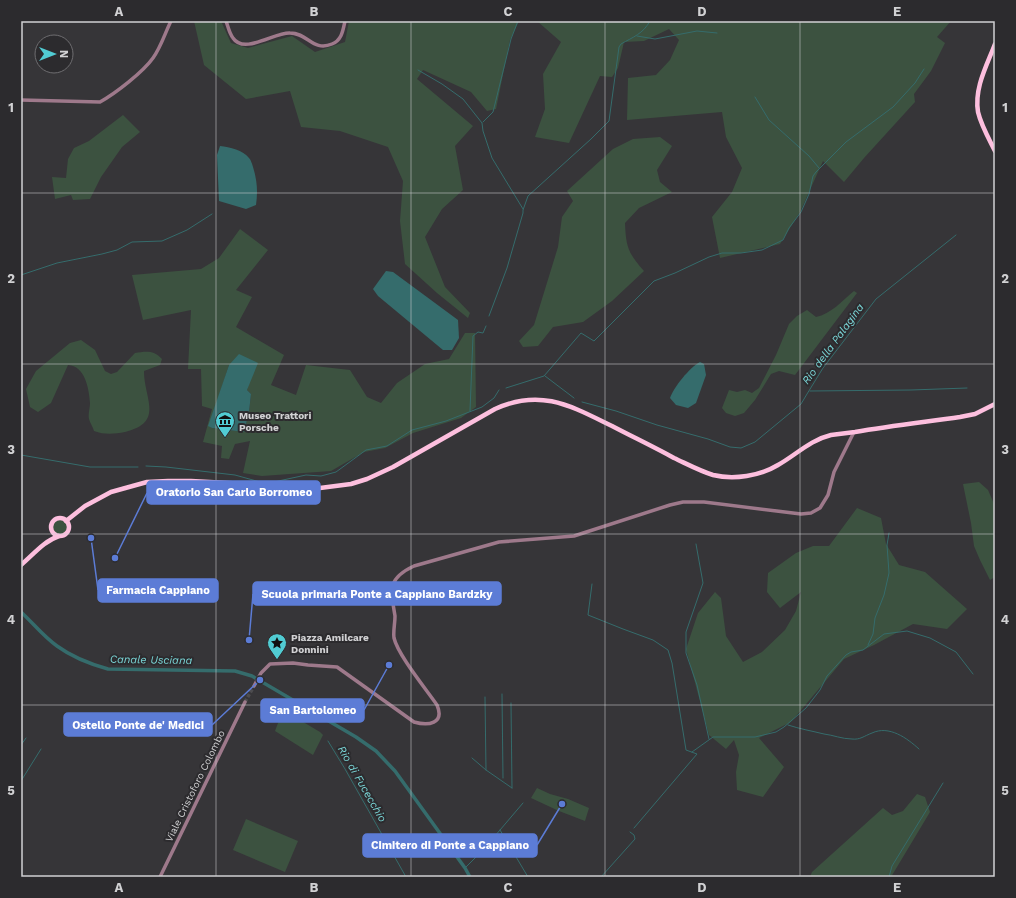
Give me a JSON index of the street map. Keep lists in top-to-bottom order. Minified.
{"streets":{"street":["Viale Cristoforo Colombo"]},"water":["Rio della Palagina","Canale Usciana","Rio di Fucecchio"],"places":{"museum":["Museo Trattori Porsche"],"other":["Farmacia Cappiano","Oratorio San Carlo Borromeo","Scuola primaria Ponte a Cappiano Bardzky","San Bartolomeo","Ostello Ponte de' Medici","Cimitero di Ponte a Cappiano"],"place":["Piazza Amilcare Donnini"]},"north":"right","grid":{"columns":["A","B","C","D","E"],"rows":["1","2","3","4","5"]}}
